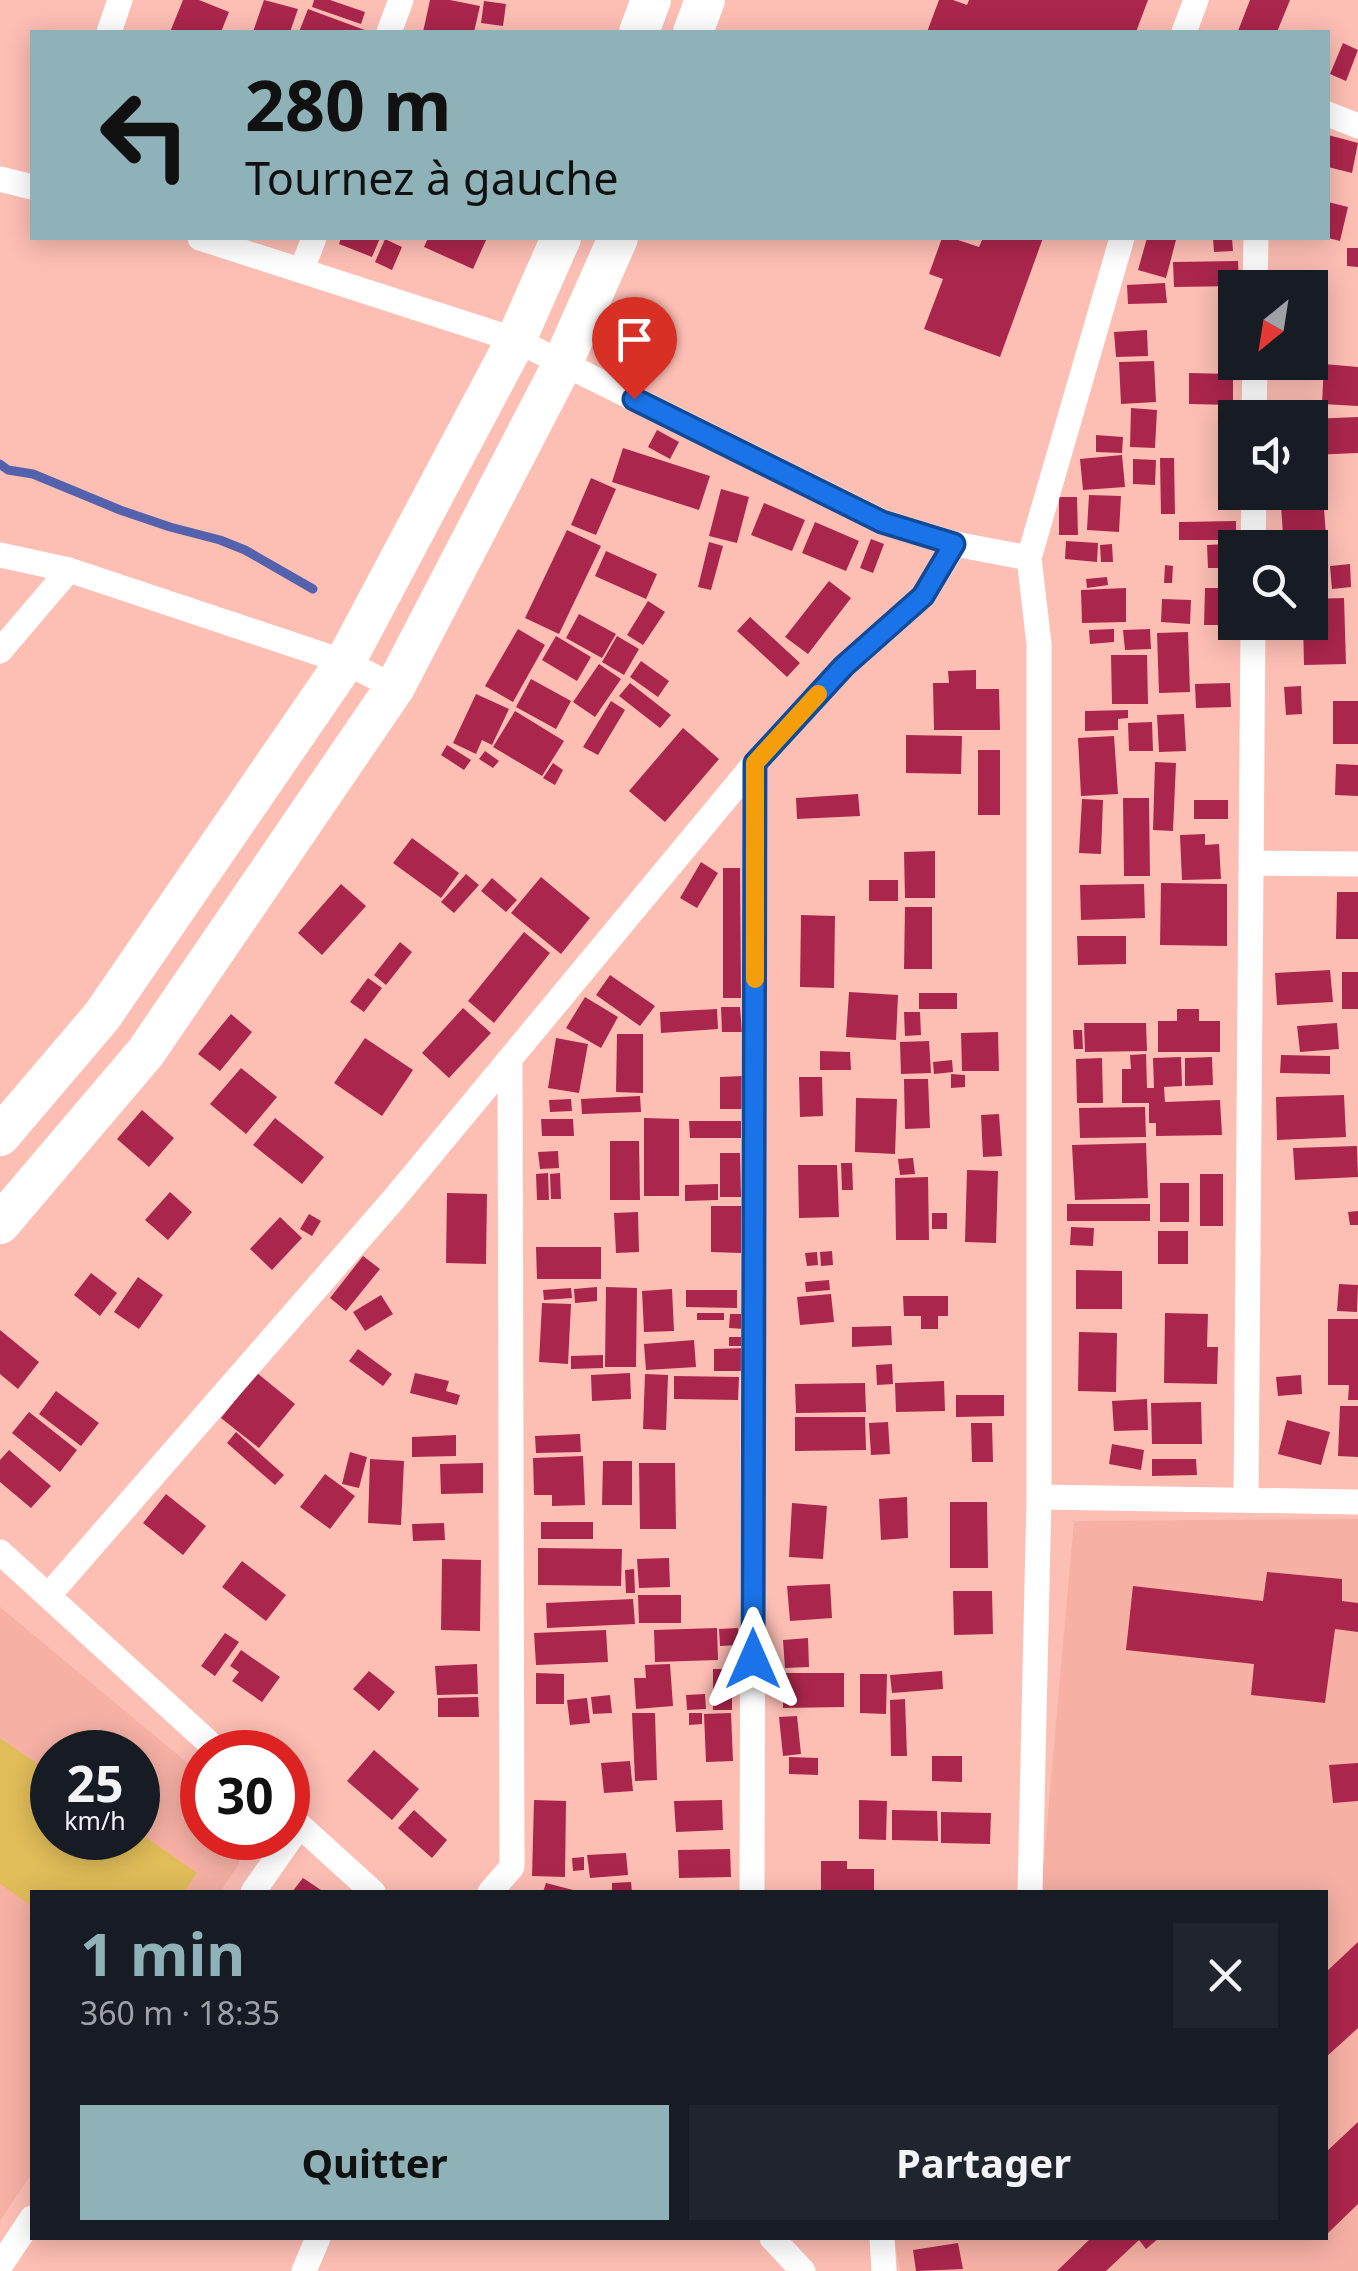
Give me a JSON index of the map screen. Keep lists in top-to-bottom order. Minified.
{"north":"bottom left","page":{"turn":["280 m","Tournez à gauche"],"speed":"25 km/h","limit":"30","heading":["1 min","360 m · 18:35"],"buttons":["Quitter","Partager"]}}
